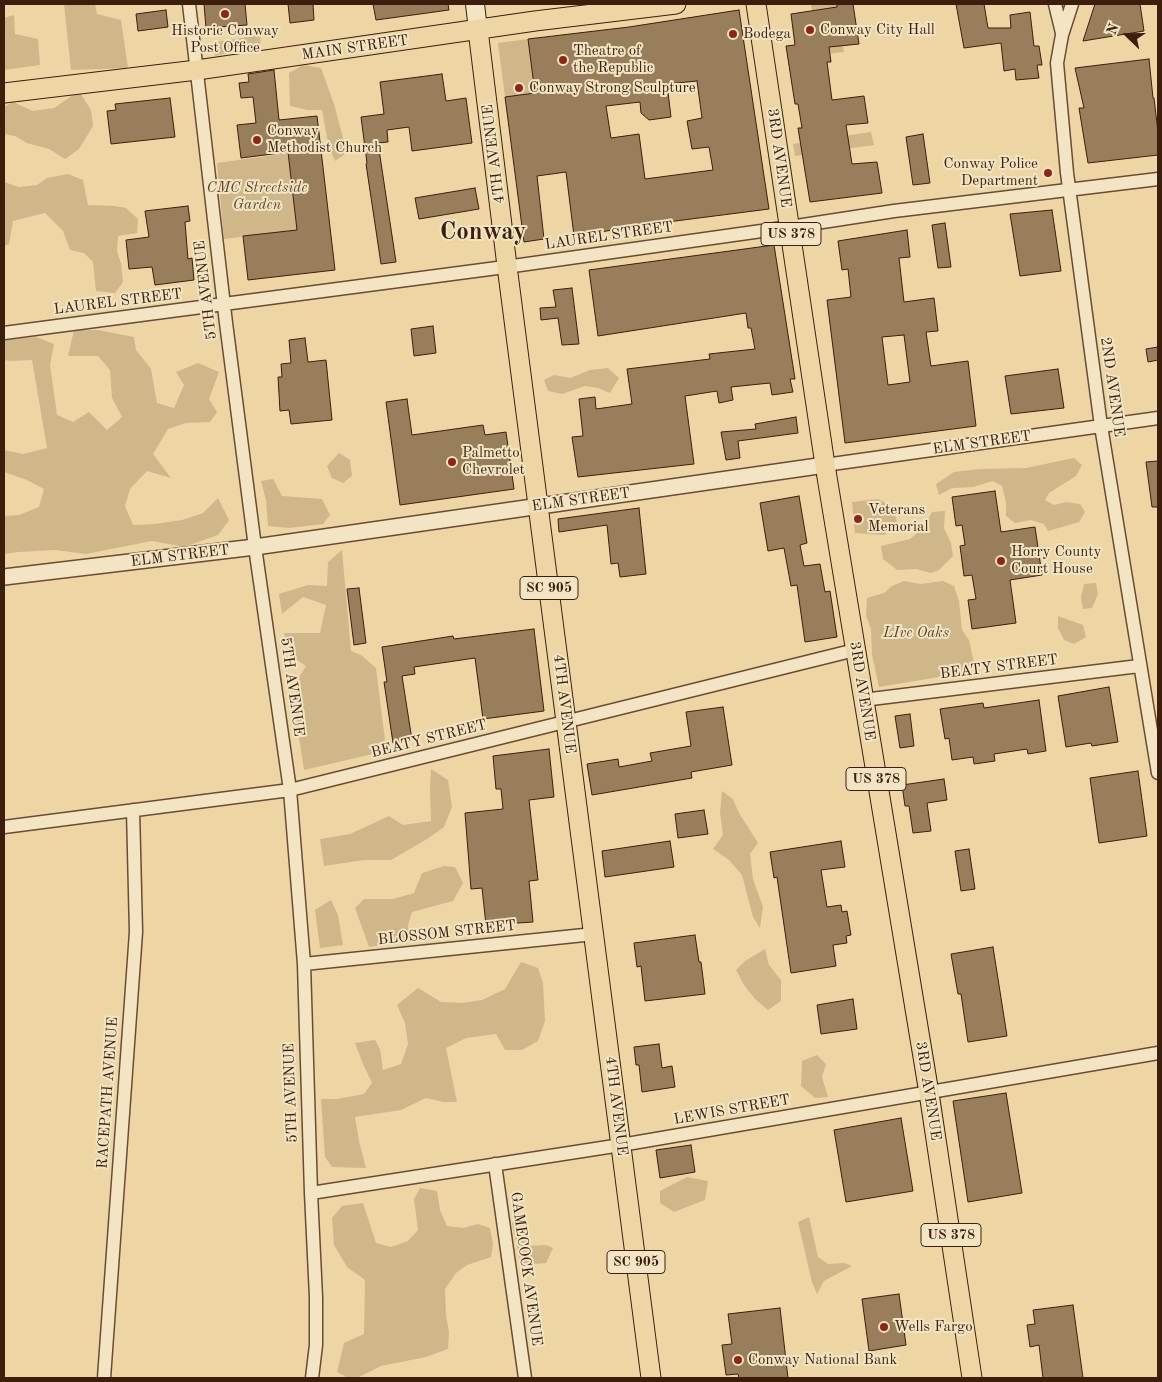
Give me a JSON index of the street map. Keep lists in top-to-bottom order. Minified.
{"streets":{"main road":["MAIN STREET","4TH AVENUE","3RD AVENUE","US 378","SC 905"],"street":["LAUREL STREET","5TH AVENUE","2ND AVENUE","ELM STREET","BEATY STREET","BLOSSOM STREET","RACEPATH AVENUE","LEWIS STREET","GAMECOCK AVENUE"]},"crossings":[["MAIN STREET","4TH AVENUE"],["MAIN STREET","5TH AVENUE"],["MAIN STREET","SC 905"],["4TH AVENUE","LAUREL STREET"],["4TH AVENUE","ELM STREET"],["4TH AVENUE","SC 905"],["4TH AVENUE","BEATY STREET"],["4TH AVENUE","BLOSSOM STREET"],["4TH AVENUE","LEWIS STREET"],["3RD AVENUE","LAUREL STREET"],["3RD AVENUE","ELM STREET"],["3RD AVENUE","BEATY STREET"],["3RD AVENUE","LEWIS STREET"],["LAUREL STREET","5TH AVENUE"],["LAUREL STREET","2ND AVENUE"],["5TH AVENUE","ELM STREET"],["5TH AVENUE","BEATY STREET"],["5TH AVENUE","BLOSSOM STREET"],["5TH AVENUE","LEWIS STREET"],["2ND AVENUE","ELM STREET"],["2ND AVENUE","BEATY STREET"],["BEATY STREET","RACEPATH AVENUE"],["LEWIS STREET","GAMECOCK AVENUE"]],"districts":["Conway"],"parks":["CMC Streetside Garden","LIve Oaks"],"places":["Historic Conway Post Office","Conway City Hall","Bodega","Theatre of the Republic","Conway Strong Sculpture","Conway Methodist Church","Conway Police Department","Palmetto Chevrolet","Veterans Memorial","Horry County Court House","Wells Fargo","Conway National Bank"],"north":"left"}
